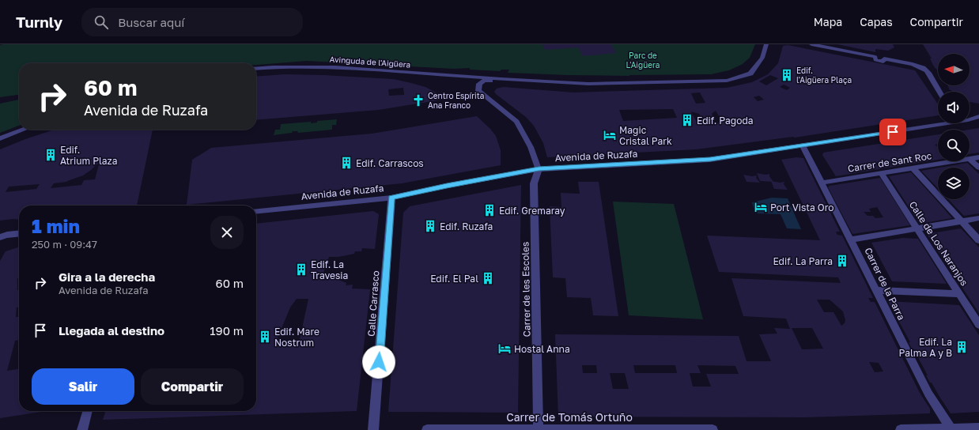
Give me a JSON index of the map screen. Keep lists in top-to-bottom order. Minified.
{"streets":{"street":["Avinguda de l'Aigüera","Avenida de Ruzafa","Carrer de Sant Roc","Calle de Los Naranjos","Carrer de la Parra","Carrer de les Escoles","Calle Carrasco","Carrer de Tomás Ortuño"]},"crossings":[["Avenida de Ruzafa","Carrer de la Parra"],["Avenida de Ruzafa","Carrer de les Escoles"],["Avenida de Ruzafa","Calle Carrasco"],["Carrer de Sant Roc","Calle de Los Naranjos"],["Carrer de Sant Roc","Carrer de la Parra"],["Carrer de les Escoles","Carrer de Tomás Ortuño"]],"parks":["Parc de L'Aigüera"],"places":{"building":["Edif. l'Aigüera Plaça","Edif. Pagoda","Edif. Atrium Plaza","Edif. Carrascos","Edif. Gremaray","Edif. Ruzafa","Edif. La Parra","Edif. La Travesia","Edif. El Pal","Edif. Mare Nostrum","Edif. La Palma A y B"],"church":["Centro Espírita Ana Franco"],"hotel":["Magic Cristal Park","Port Vista Oro","Hostal Anna"]},"north":"left","page":{"header":"Turnly","search":"Buscar aquí","nav":["Mapa","Capas","Compartir"],"turn":["60 m","Avenida de Ruzafa"],"heading":["1 min","250 m · 09:47"],"list":[{"name":"Gira a la derecha","note":"Avenida de Ruzafa","value":"60 m"},{"name":"Llegada al destino","value":"190 m"}],"buttons":["Salir","Compartir"]}}
